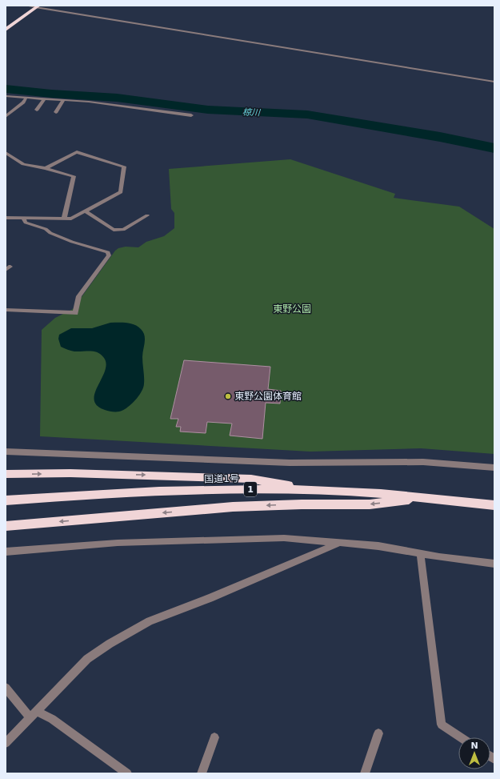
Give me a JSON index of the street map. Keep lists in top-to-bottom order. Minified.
{"streets":{"highway":["国道1号","1"]},"water":["椋川"],"parks":["東野公園"],"places":["東野公園体育館"],"north":"top"}
